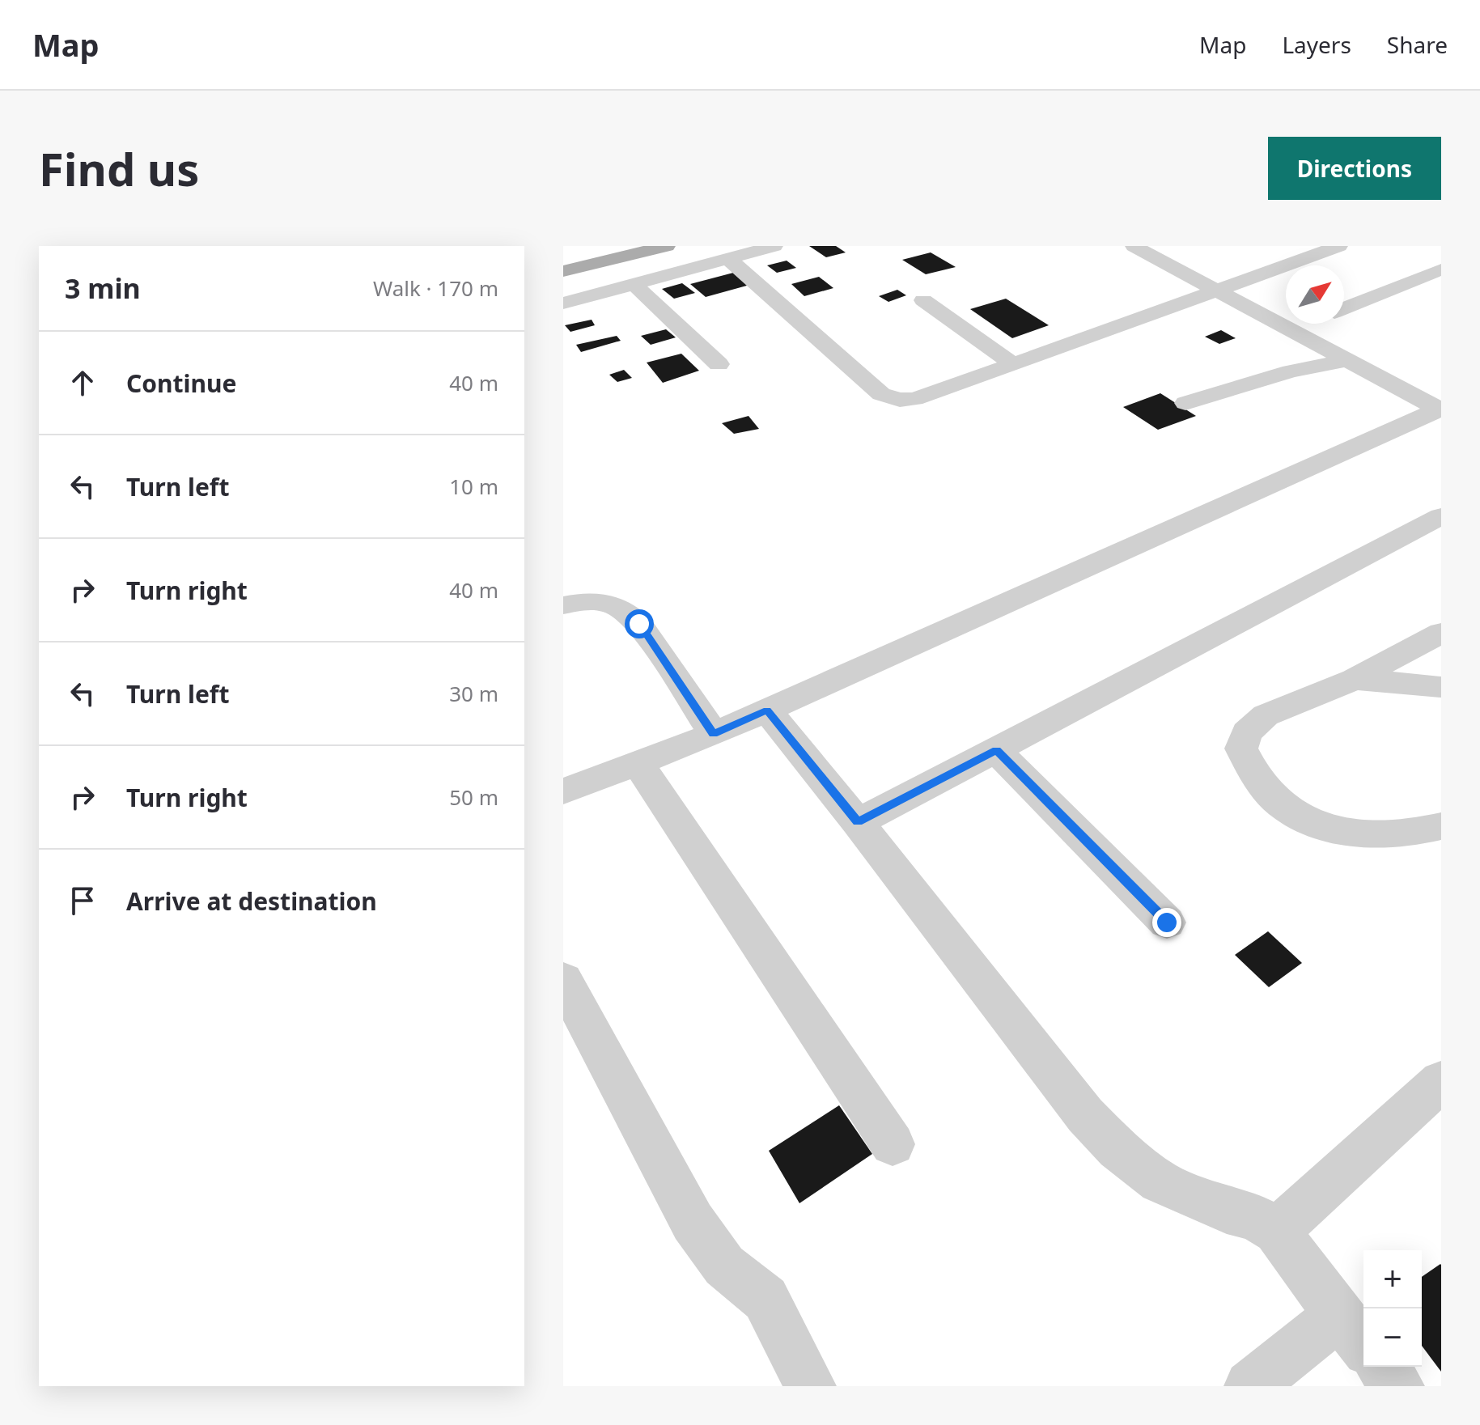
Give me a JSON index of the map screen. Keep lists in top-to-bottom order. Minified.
{"north":"top right","page":{"header":"Map","nav":["Map","Layers","Share"],"buttons":"Directions","title":"Find us","heading":["3 min","Walk · 170 m"],"list":[["Continue","40 m"],["Turn left","10 m"],["Turn right","40 m"],["Turn left","30 m"],["Turn right","50 m"],"Arrive at destination"],"map_buttons":["+","−"]}}
